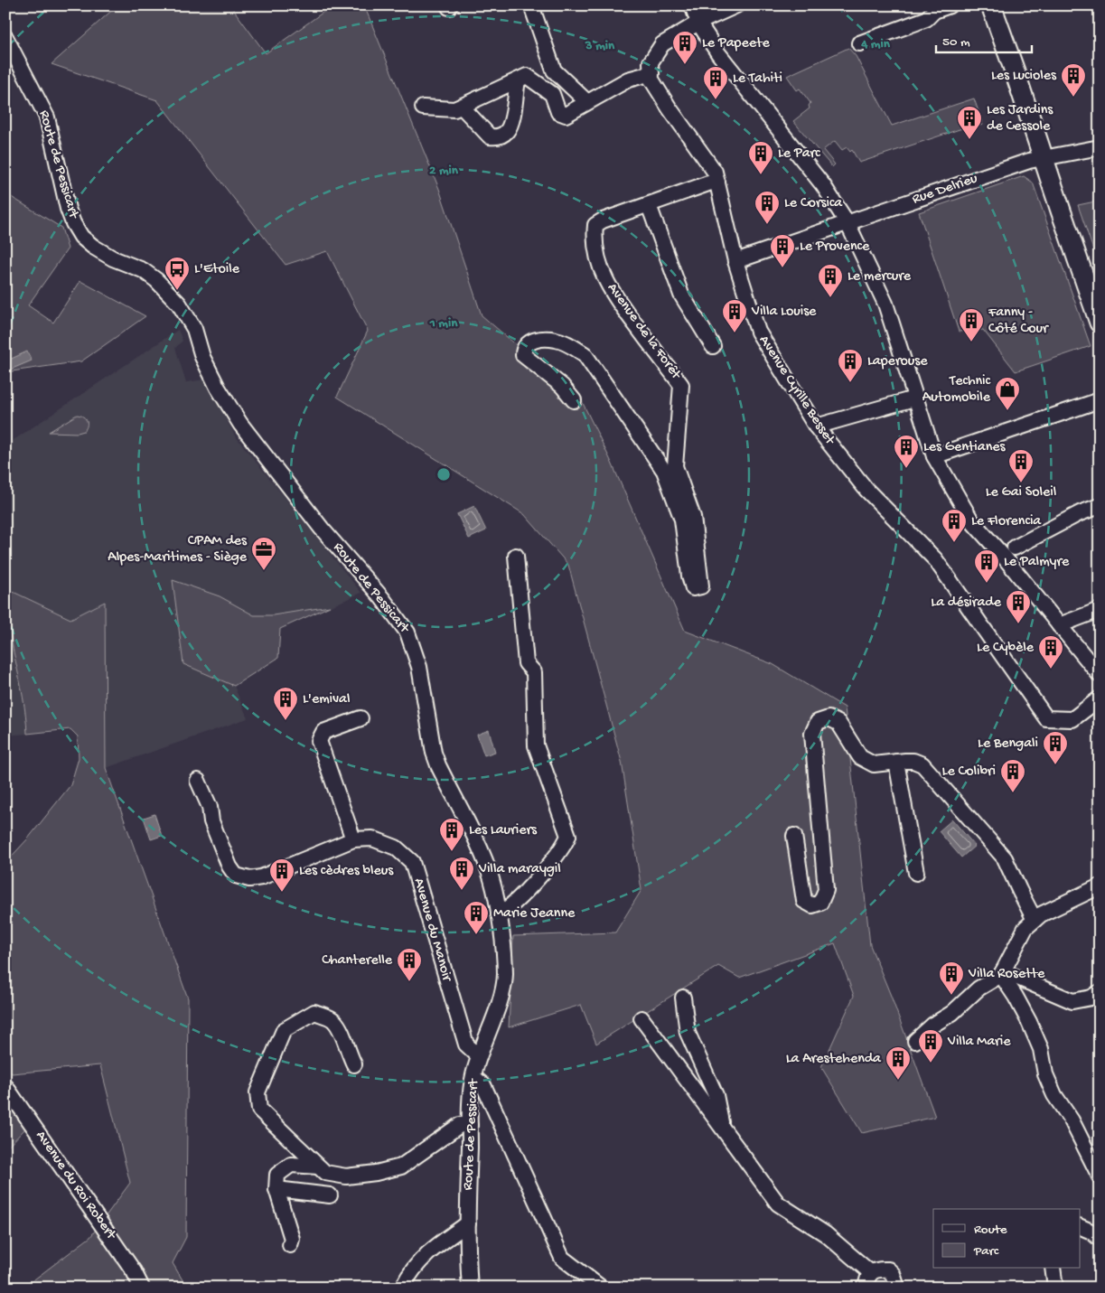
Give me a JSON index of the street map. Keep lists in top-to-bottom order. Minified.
{"streets":{"street":["Route de Pessicart","Rue Delrieu","Avenue de la Forêt","Avenue Cyrille Besset","Avenue du Manoir","Avenue du Roi Robert"]},"crossings":[["Route de Pessicart","Avenue du Manoir"],["Rue Delrieu","Avenue Cyrille Besset"],["Avenue de la Forêt","Avenue Cyrille Besset"]],"places":{"building":["Le Papeete","Les Lucioles","Le Tahiti","Les Jardins de Cessole","Le Parc","Le Corsica","Le Provence","Le mercure","Villa Louise","Fanny - Côté Cour","Laperouse","Les Gentianes","Le Gai Soleil","Le Florencia","Le Palmyre","La désirade","Le Cybèle","L'emival","Le Bengali","Le Colibri","Les Lauriers","Villa maraygil","Les cèdres bleus","Marie Jeanne","Chanterelle","Villa Rosette","Villa Marie","La Arestehenda"],"bus stop":["L'Etoile"],"shop":["Technic Automobile"],"office":["CPAM des Alpes-Maritimes - Siège"]},"legend":["Route","Parc"],"scale_bar":"50 m","rings":["4 min","3 min","2 min","1 min"]}
